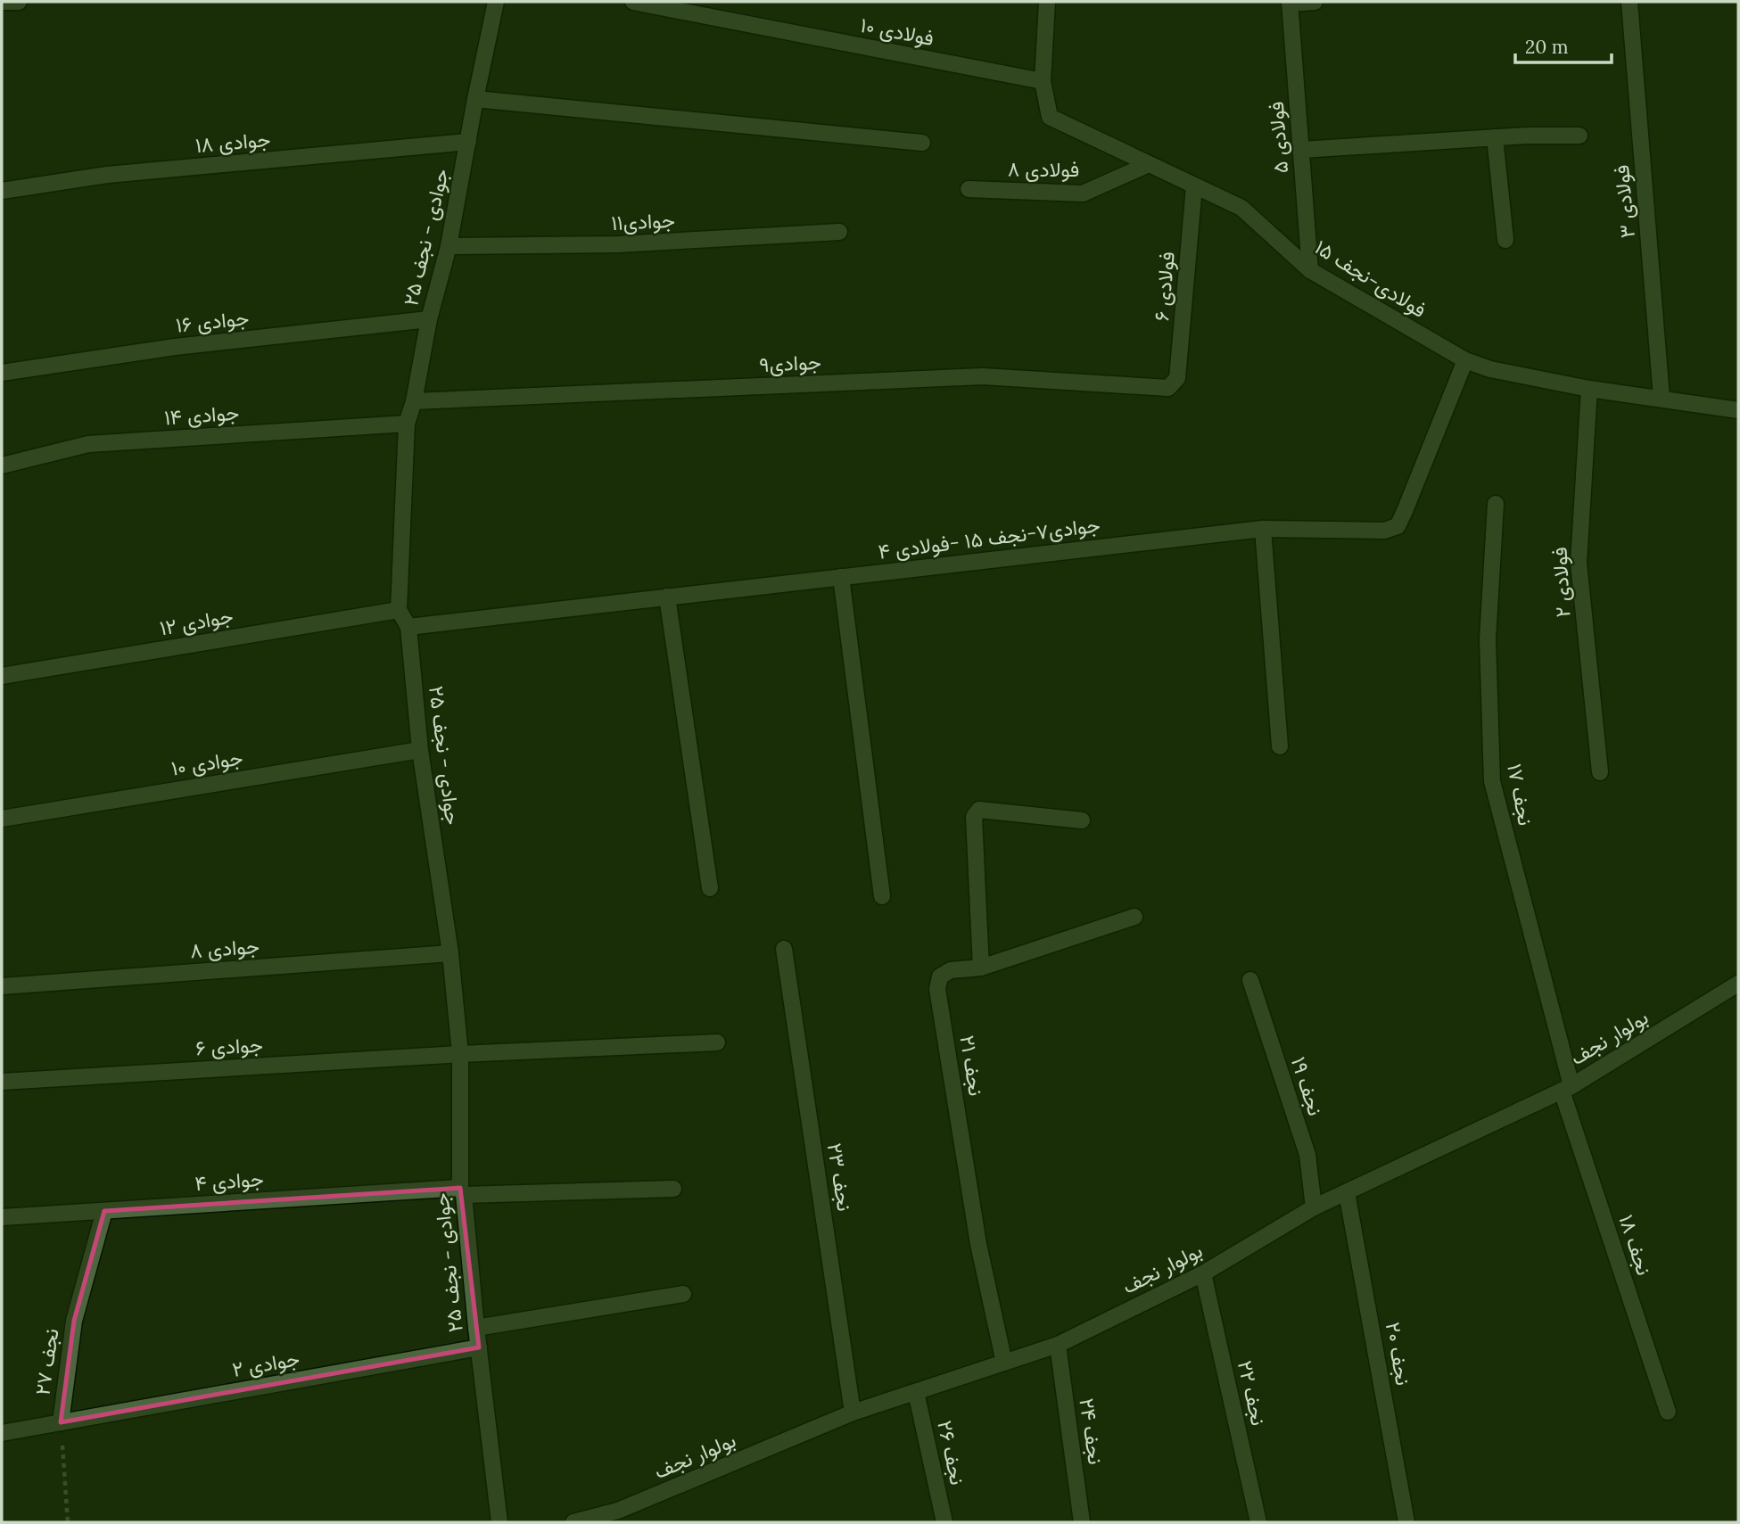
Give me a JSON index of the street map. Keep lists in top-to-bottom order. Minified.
{"streets":{"street":["فولادی ۱۰","فولادی ۵","جوادی ۱۸","فولادی ۸","فولادی ۳","جوادی۱۱","جوادی - نجف ۲۵","فولادی-نجف ۱۵","فولادی ۶","جوادی ۱۶","جوادی۹","جوادی ۱۴","جوادی۷-نجف ۱۵ -فولادی ۴","فولادی ۲","جوادی ۱۲","جوادی ۱۰","نجف ۱۷","جوادی ۸","بولوار نجف","جوادی ۶","نجف ۲۱","نجف ۱۹","نجف ۲۳","جوادی ۴","نجف ۱۸","نجف ۲۰","نجف ۲۷","جوادی ۲","نجف ۲۲","نجف ۲۴","نجف ۲۶"]},"crossings":[["فولادی ۱۰","فولادی-نجف ۱۵"],["فولادی ۵","فولادی-نجف ۱۵"],["جوادی ۱۸","جوادی - نجف ۲۵"],["فولادی ۸","فولادی-نجف ۱۵"],["فولادی ۳","فولادی-نجف ۱۵"],["جوادی۱۱","جوادی - نجف ۲۵"],["جوادی - نجف ۲۵","جوادی ۱۶"],["جوادی - نجف ۲۵","جوادی۹"],["جوادی - نجف ۲۵","جوادی ۱۴"],["جوادی - نجف ۲۵","جوادی۷-نجف ۱۵ -فولادی ۴"],["جوادی - نجف ۲۵","جوادی ۱۲"],["جوادی - نجف ۲۵","جوادی ۱۰"],["جوادی - نجف ۲۵","جوادی ۸"],["جوادی - نجف ۲۵","جوادی ۶"],["جوادی - نجف ۲۵","جوادی ۴"],["جوادی - نجف ۲۵","جوادی ۲"],["فولادی-نجف ۱۵","فولادی ۶"],["فولادی-نجف ۱۵","جوادی۷-نجف ۱۵ -فولادی ۴"],["فولادی-نجف ۱۵","فولادی ۲"],["فولادی ۶","جوادی۹"],["نجف ۱۷","بولوار نجف"],["نجف ۱۷","نجف ۱۸"],["بولوار نجف","نجف ۲۱"],["بولوار نجف","نجف ۱۹"],["بولوار نجف","نجف ۲۳"],["بولوار نجف","نجف ۱۸"],["بولوار نجف","نجف ۲۰"],["بولوار نجف","نجف ۲۲"],["بولوار نجف","نجف ۲۴"],["بولوار نجف","نجف ۲۶"],["جوادی ۴","نجف ۲۷"],["نجف ۲۷","جوادی ۲"]],"scale_bar":"20 m"}
